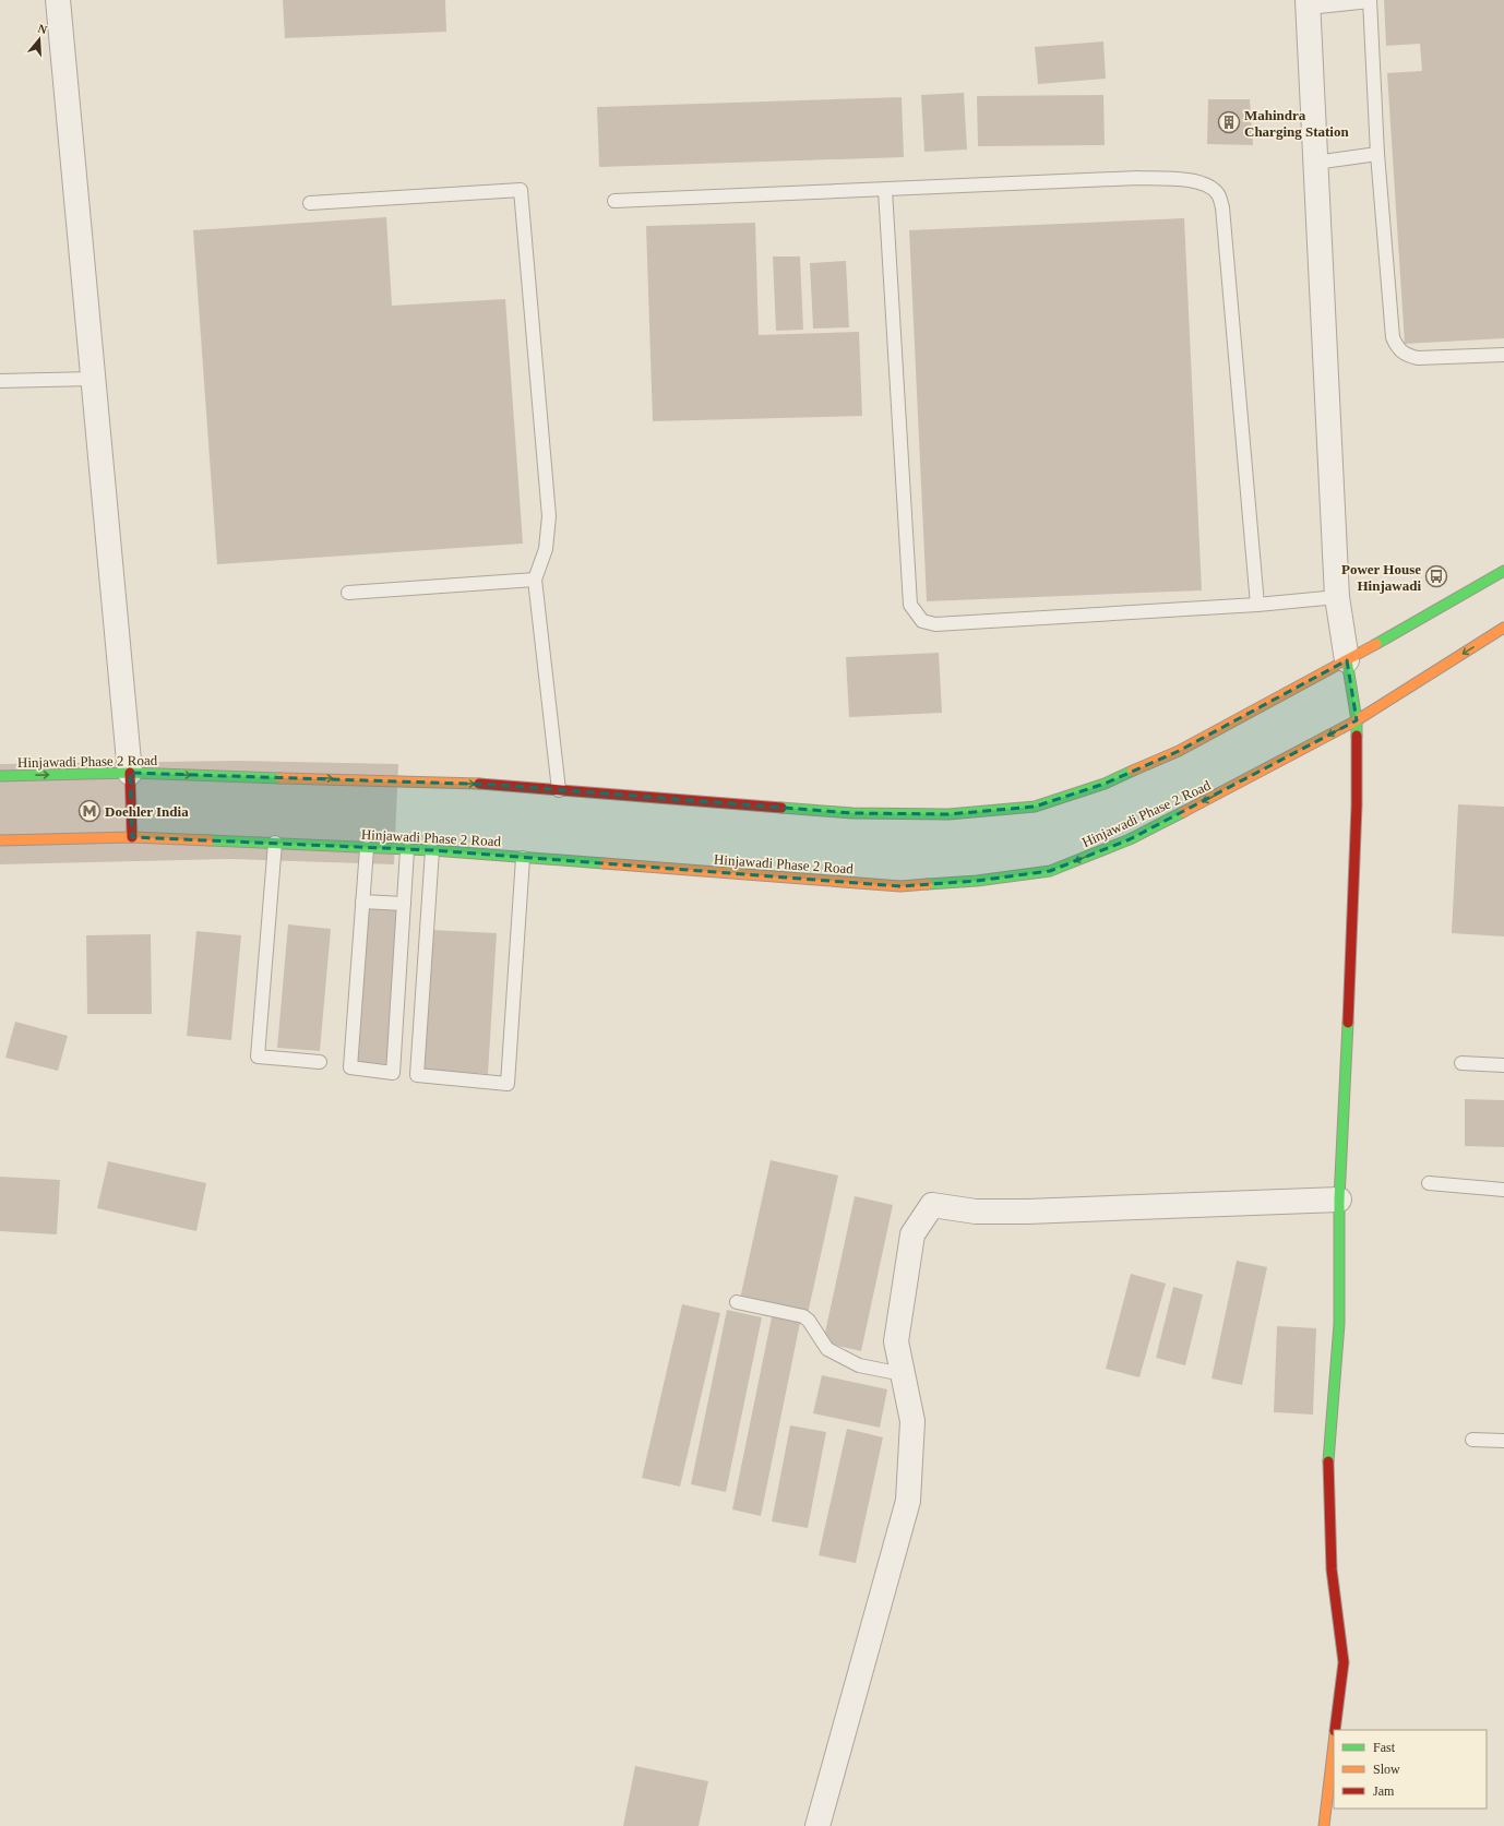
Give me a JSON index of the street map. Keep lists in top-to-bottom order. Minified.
{"streets":{"main road":["Hinjawadi Phase 2 Road"]},"places":{"building":["Mahindra Charging Station"],"bus stop":["Power House Hinjawadi"],"metro station":["Doehler India"]},"legend":["Fast","Slow","Jam"],"north":"top"}
